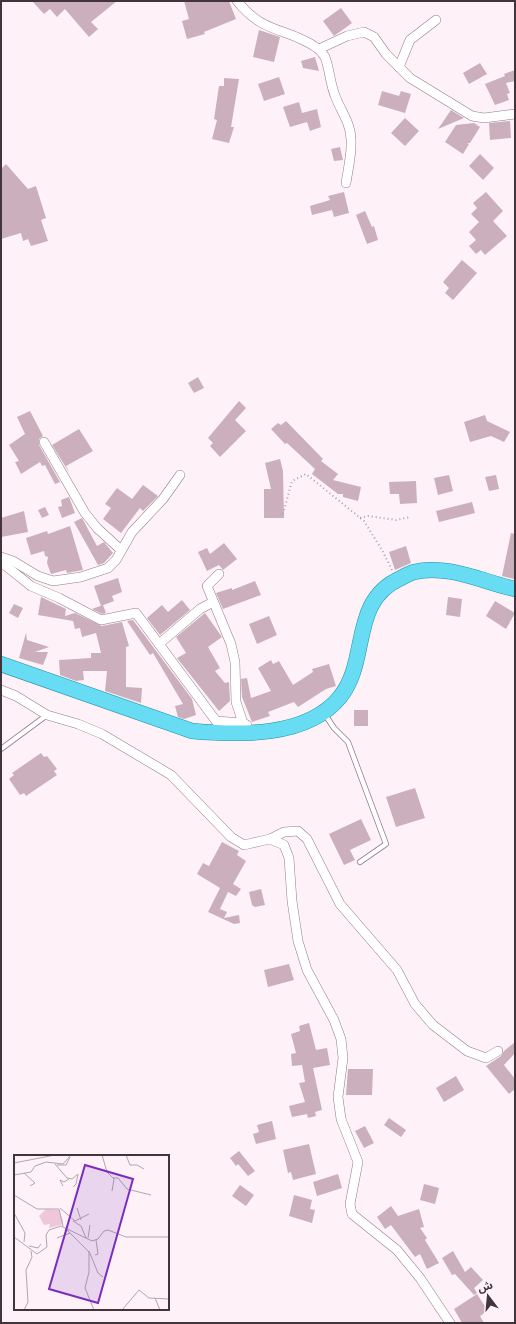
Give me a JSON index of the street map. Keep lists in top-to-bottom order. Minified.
{"north":"top"}
